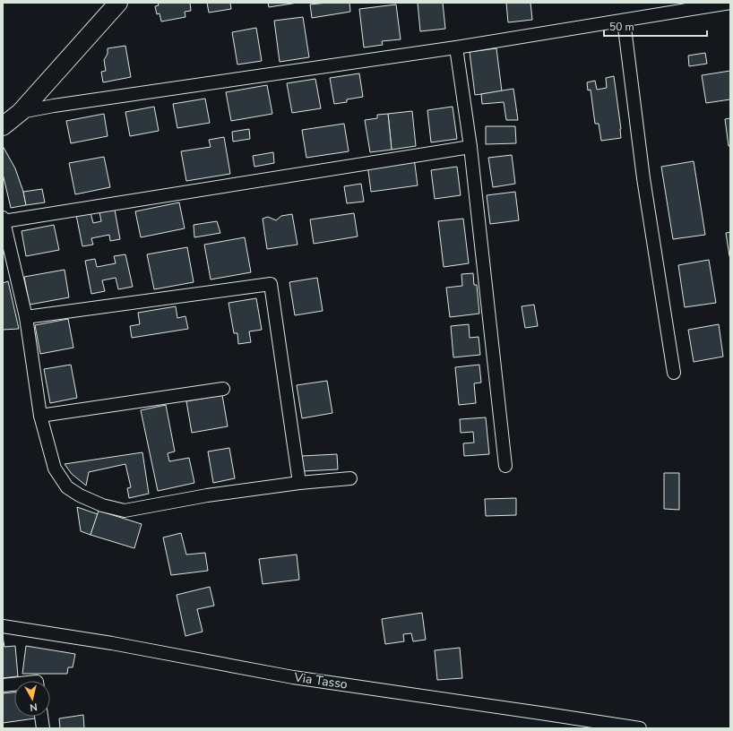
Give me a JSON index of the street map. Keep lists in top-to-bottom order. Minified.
{"streets":{"street":["Via Tasso"]},"scale_bar":"50 m","north":"bottom"}
